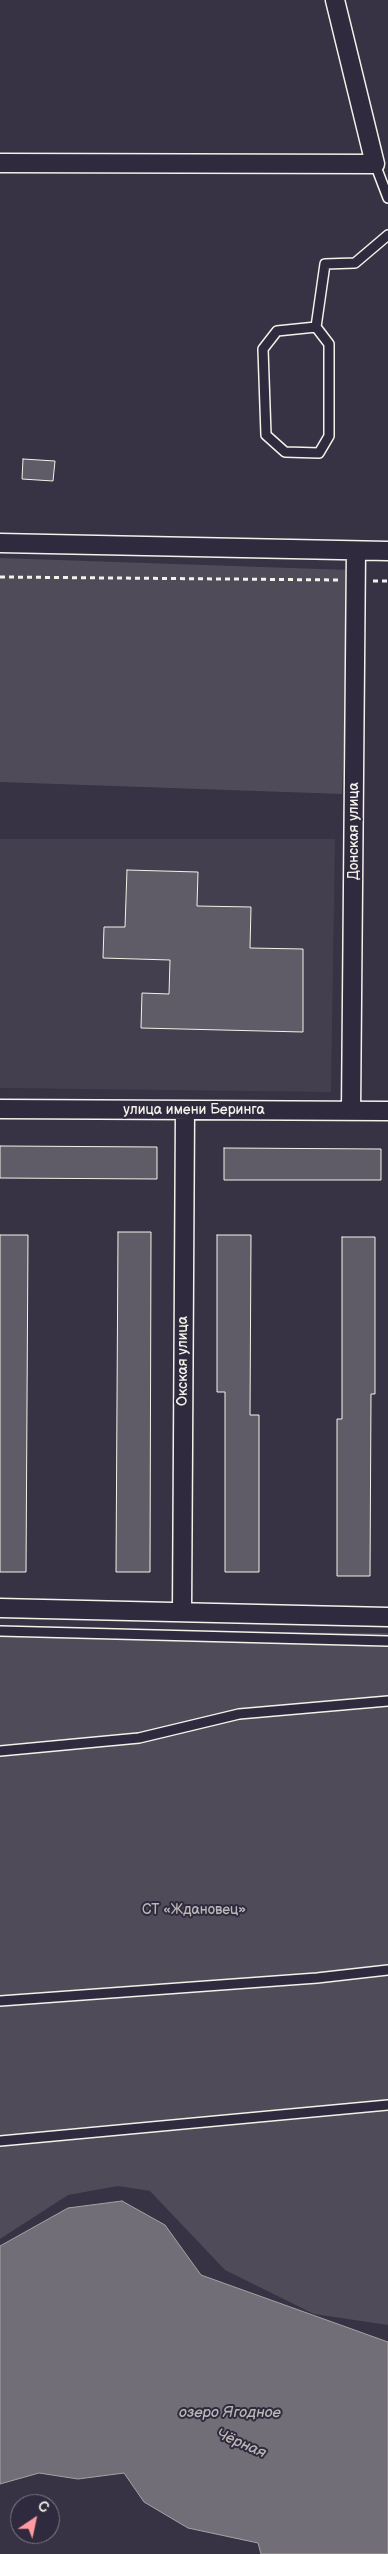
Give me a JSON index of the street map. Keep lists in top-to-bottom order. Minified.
{"streets":{"street":["Донская улица","улица имени Беринга","Окская улица"]},"crossings":[["Донская улица","улица имени Беринга"],["улица имени Беринга","Окская улица"]],"water":["озеро Ягодное","Чёрная"],"parks":["СТ «Ждановец»"],"north":"top right"}
